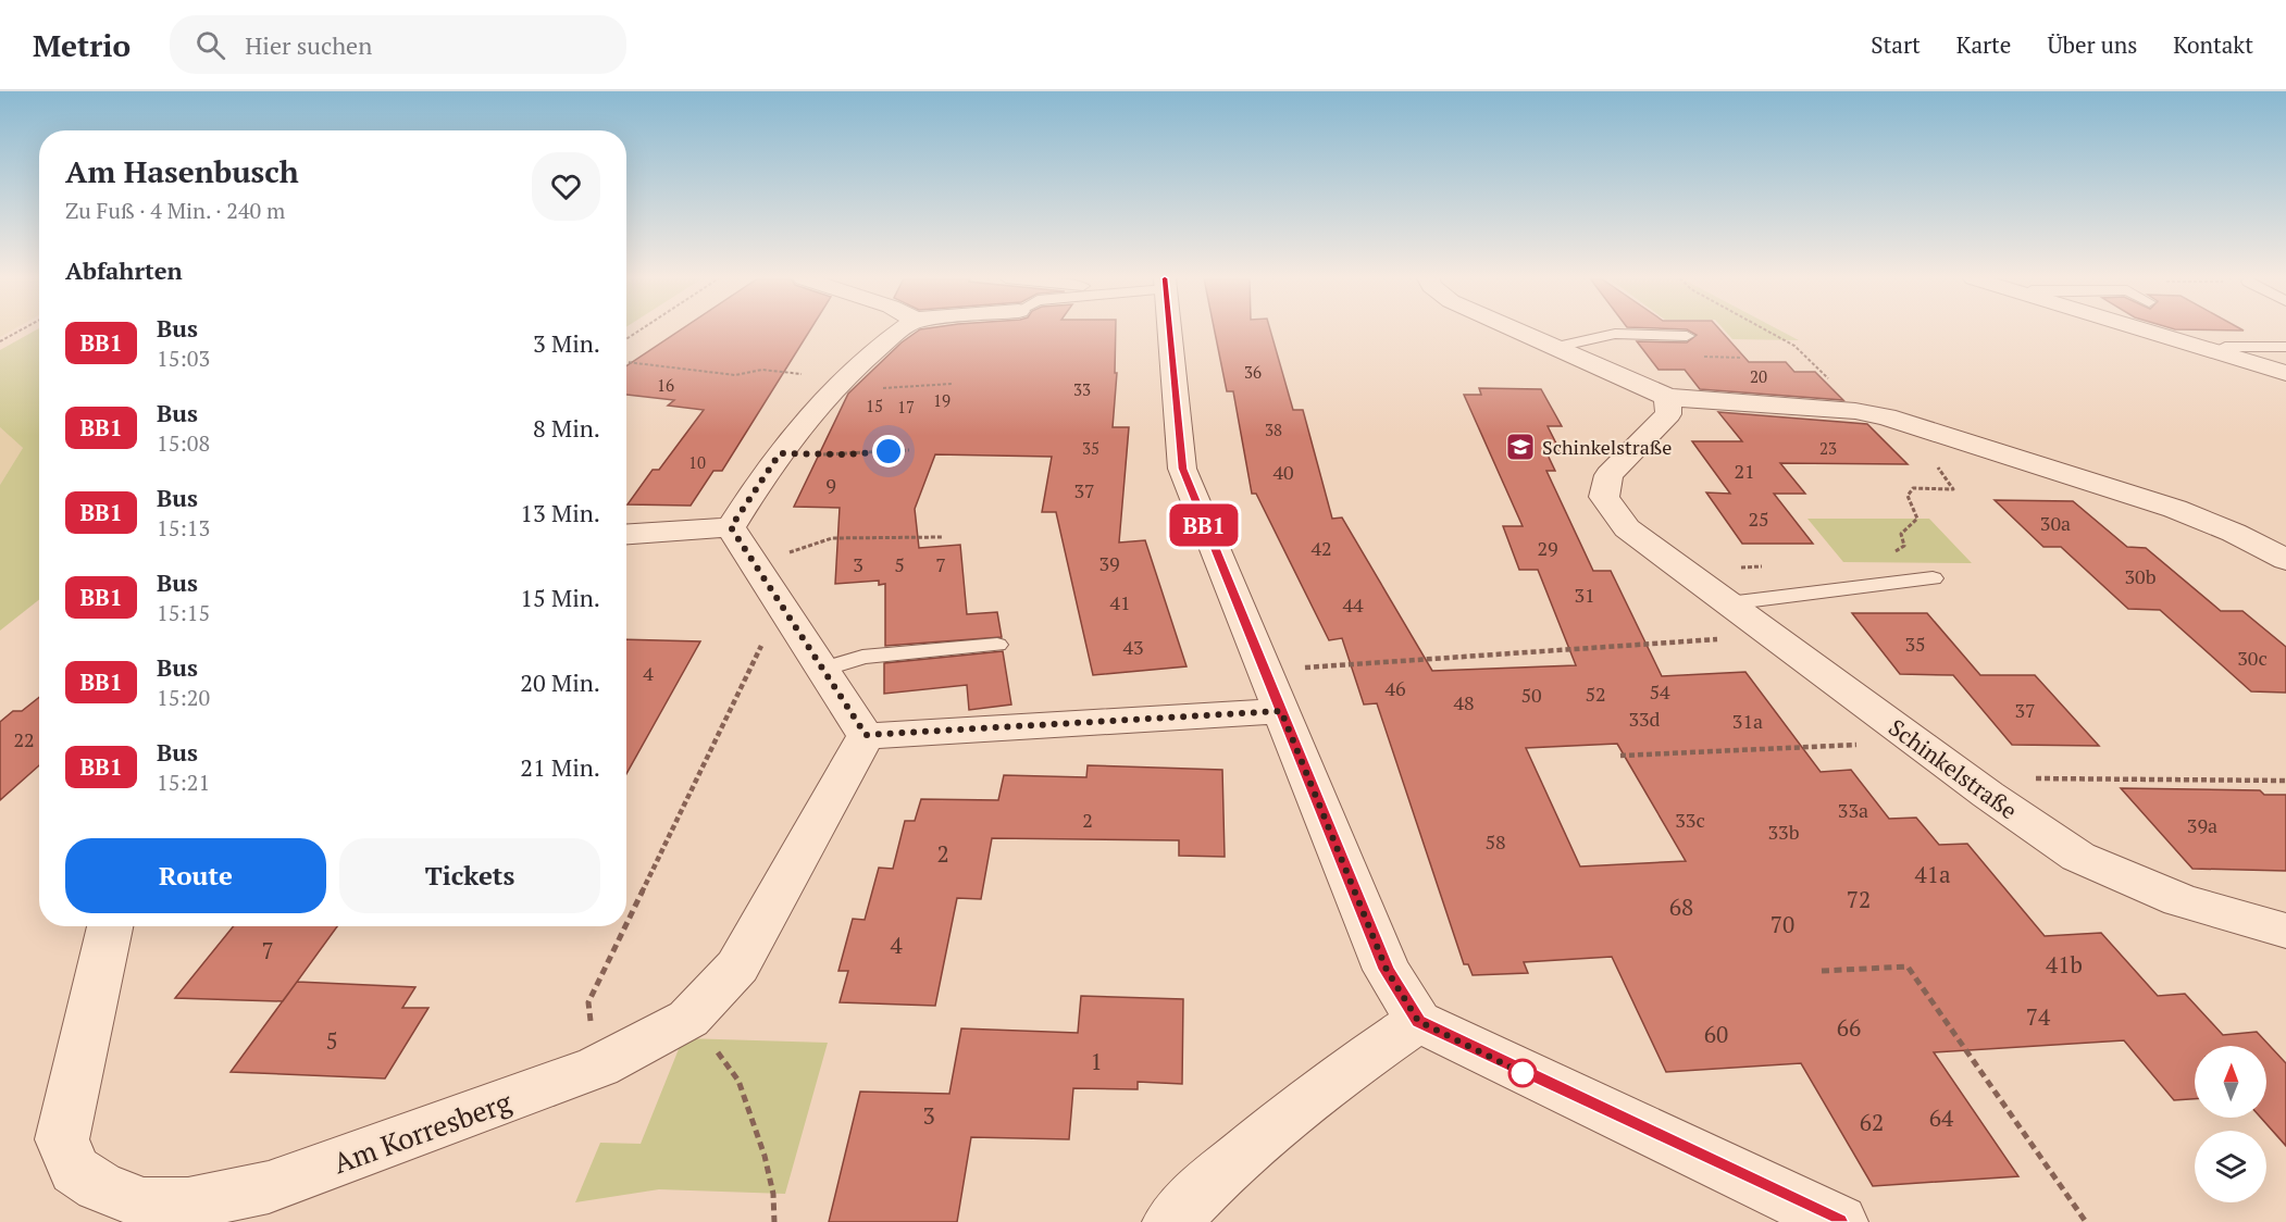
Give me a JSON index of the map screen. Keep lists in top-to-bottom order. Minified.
{"streets":{"street":["Schinkelstraße","Am Korresberg"]},"places":{"school or university":["Schinkelstraße"]},"lines":["bus line BB1"],"house_numbers":["36","20","16","33","19","15","17","38","35","23","10","21","40","9","37","25","30a","42","29","39","3","5","7","30b","31","41","44","35","43","30c","4","46","54","52","50","48","37","33d","31a","22","33a","2","33c","39a","33b","58","2","41a","72","68","70","4","7","41b","74","66","60","5","1","3","64","62"],"north":"top","page":{"header":"Metrio","search":"Hier suchen","nav":["Start","Karte","Über uns","Kontakt"],"on_map":"BB1","heading":[["Am Hasenbusch","Zu Fuß · 4 Min. · 240 m"],"Abfahrten"],"list":[{"mark":"BB1","name":"Bus","note":"15:03","value":"3 Min."},{"mark":"BB1","name":"Bus","note":"15:08","value":"8 Min."},{"mark":"BB1","name":"Bus","note":"15:13","value":"13 Min."},{"mark":"BB1","name":"Bus","note":"15:15","value":"15 Min."},{"mark":"BB1","name":"Bus","note":"15:20","value":"20 Min."},{"mark":"BB1","name":"Bus","note":"15:21","value":"21 Min."}],"buttons":["Route","Tickets"]}}
